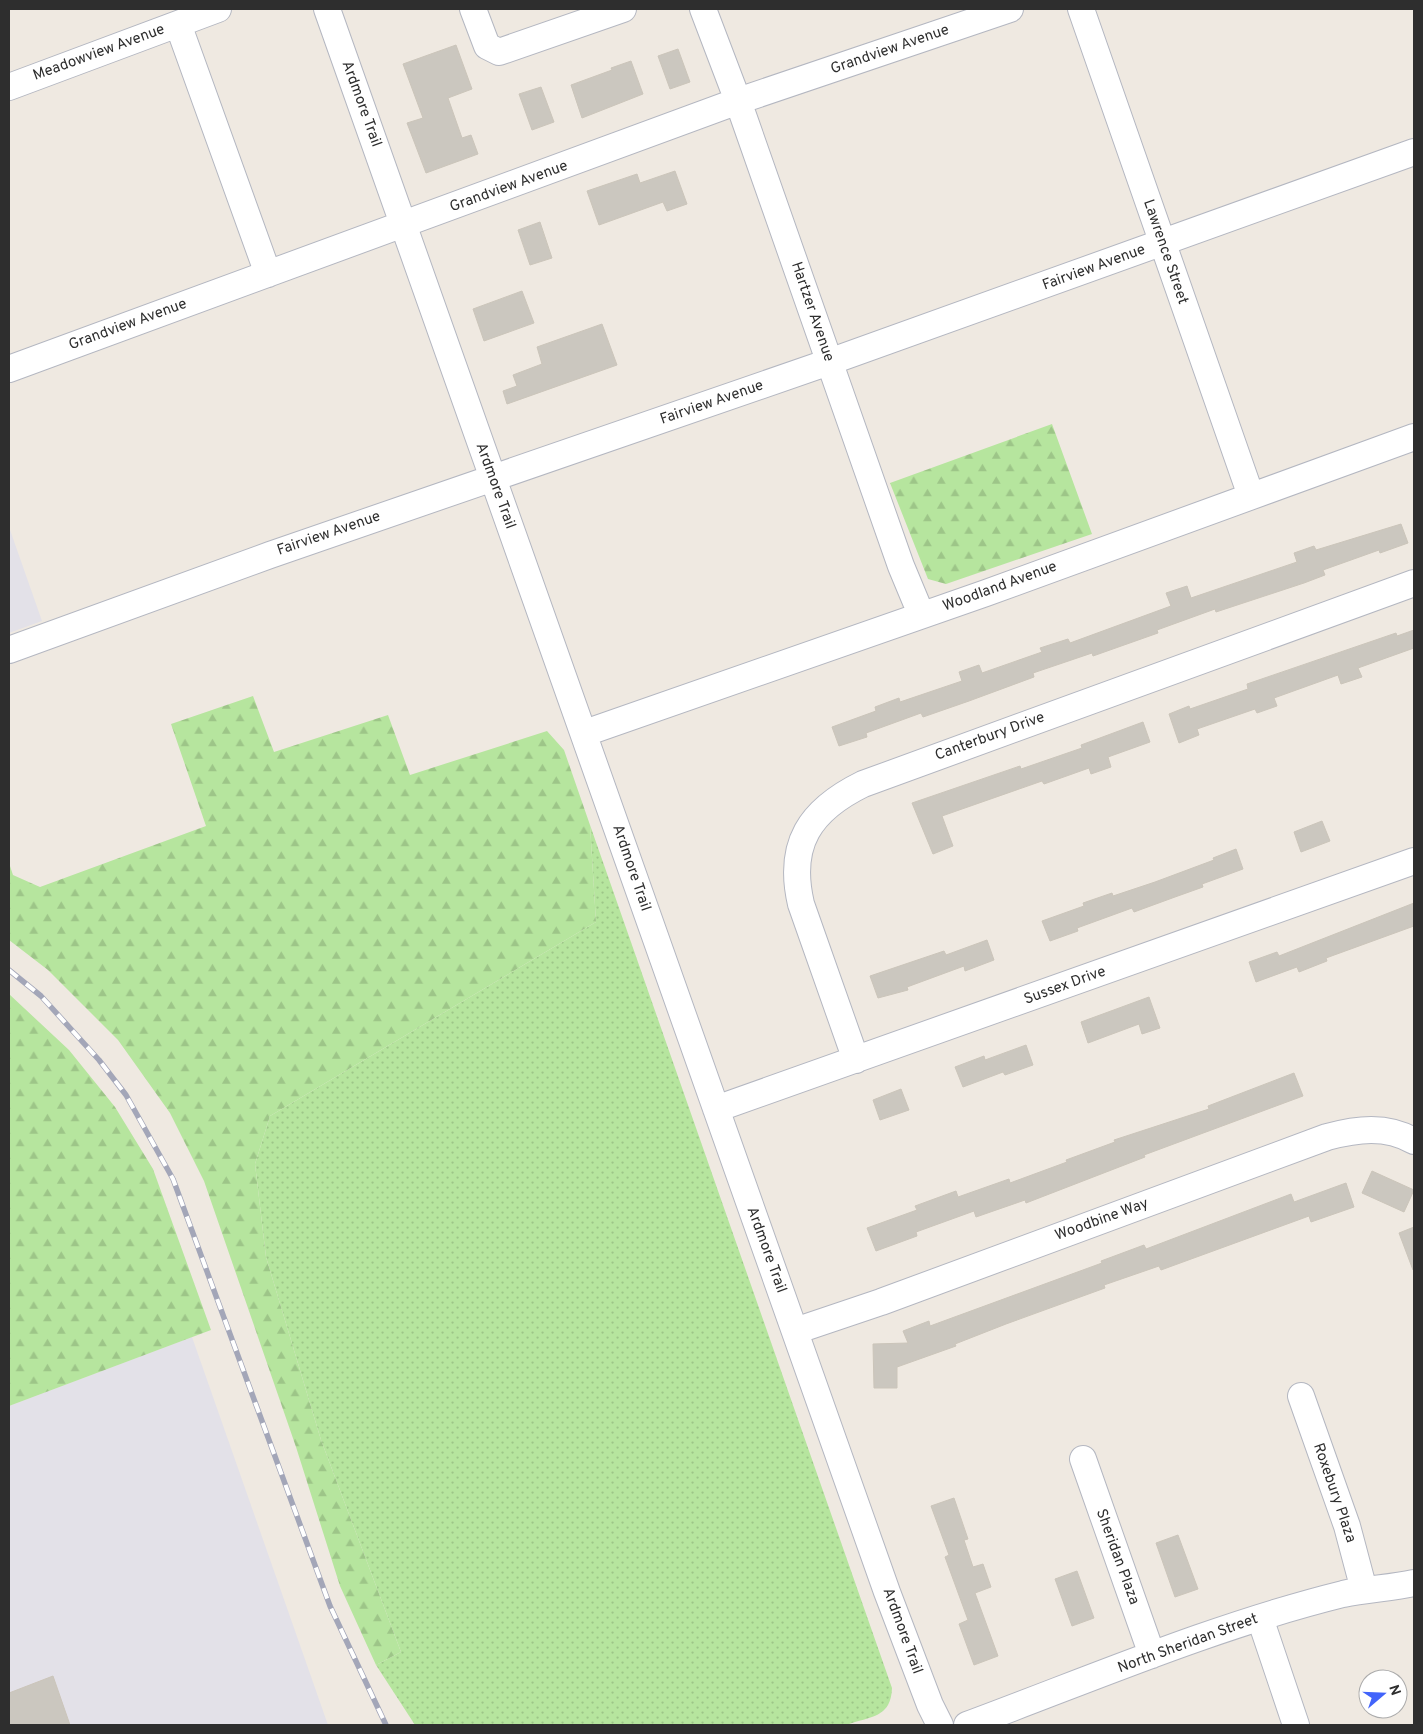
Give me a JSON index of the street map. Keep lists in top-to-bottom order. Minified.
{"streets":{"street":["Grandview Avenue","Meadowview Avenue","Ardmore Trail","Lawrence Street","Fairview Avenue","Hartzer Avenue","Woodland Avenue","Canterbury Drive","Sussex Drive","Woodbine Way","Roxebury Plaza","Sheridan Plaza","North Sheridan Street"]},"crossings":[["Grandview Avenue","Ardmore Trail"],["Grandview Avenue","Hartzer Avenue"],["Ardmore Trail","Fairview Avenue"],["Ardmore Trail","Woodland Avenue"],["Ardmore Trail","Sussex Drive"],["Ardmore Trail","Woodbine Way"],["Lawrence Street","Fairview Avenue"],["Lawrence Street","Woodland Avenue"],["Fairview Avenue","Hartzer Avenue"],["Hartzer Avenue","Woodland Avenue"],["Canterbury Drive","Sussex Drive"],["Roxebury Plaza","North Sheridan Street"],["Sheridan Plaza","North Sheridan Street"]],"north":"right"}
